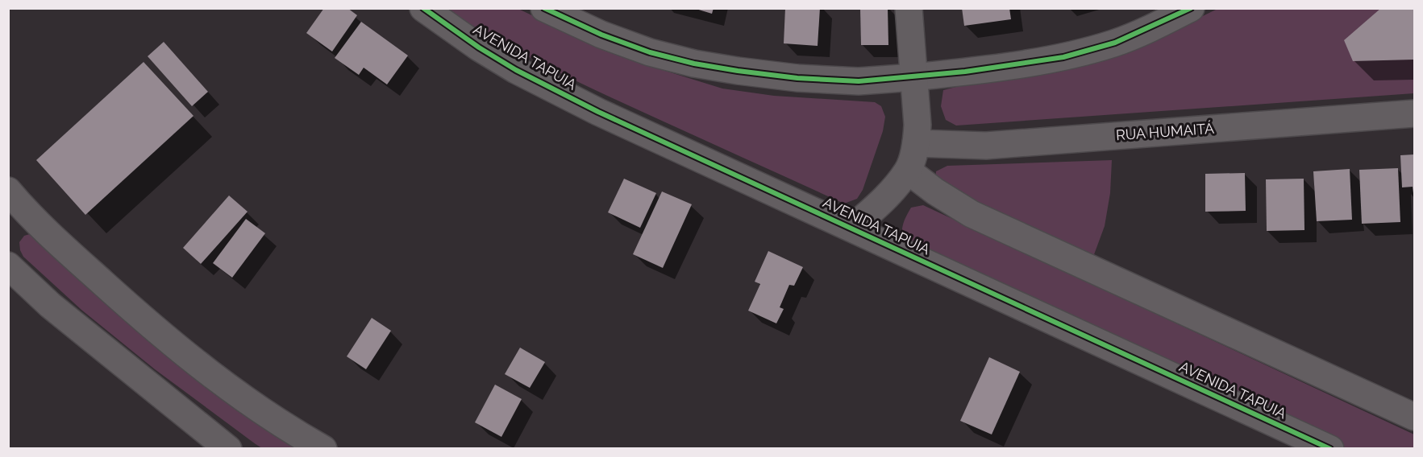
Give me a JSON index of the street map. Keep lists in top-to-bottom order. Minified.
{"streets":{"street":["AVENIDA TAPUIA","RUA HUMAITÁ"]}}
